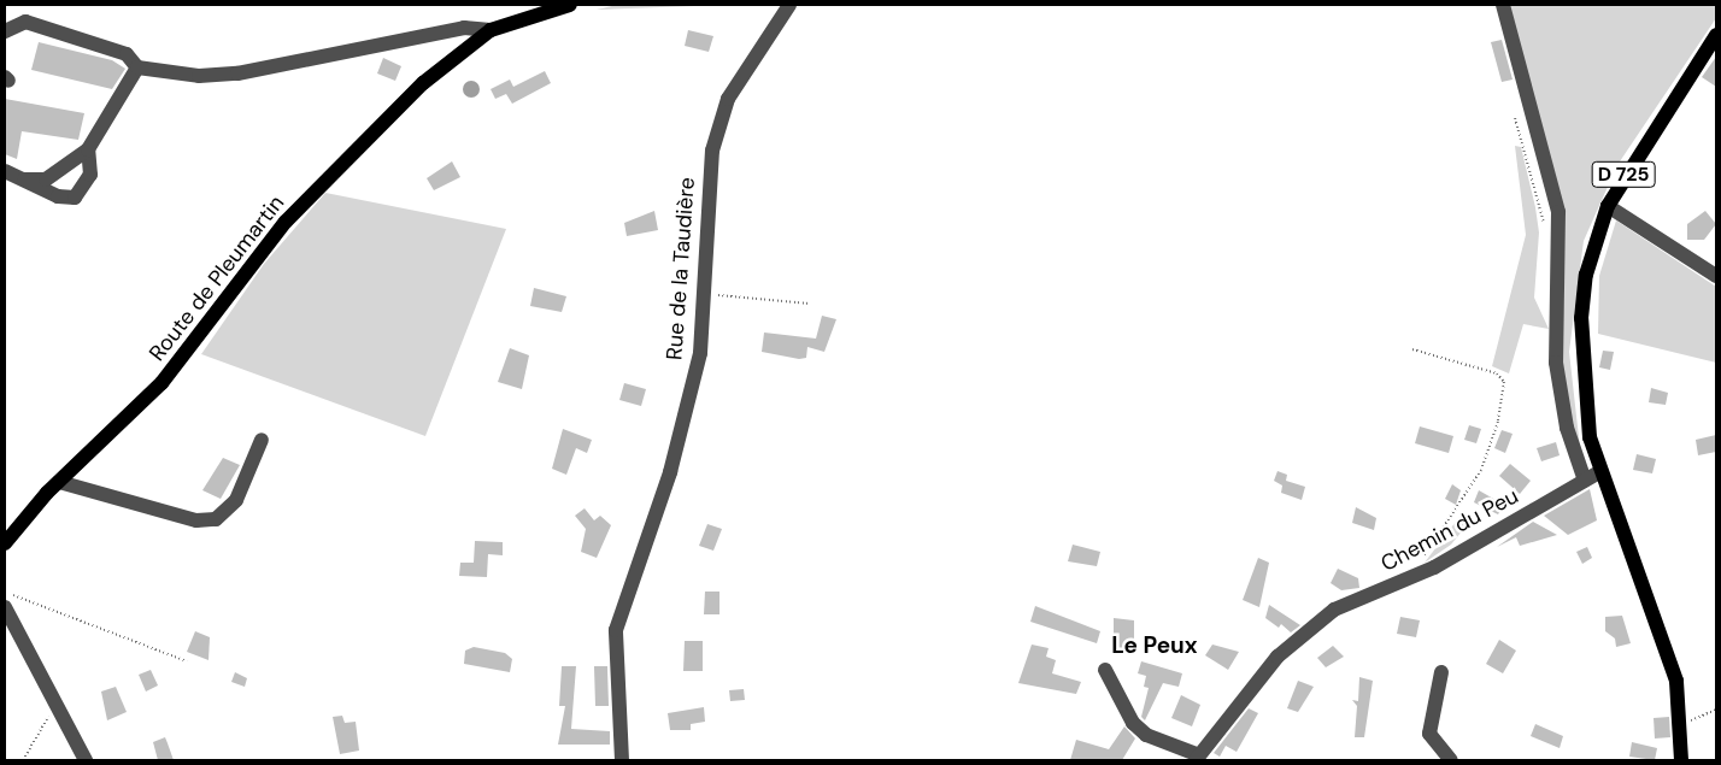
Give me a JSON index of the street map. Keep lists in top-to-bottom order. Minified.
{"streets":{"main road":["D 725","Route de Pleumartin"],"street":["Rue de la Taudière","Chemin du Peu"]},"crossings":[["D 725","Chemin du Peu"]],"districts":["Le Peux"]}
